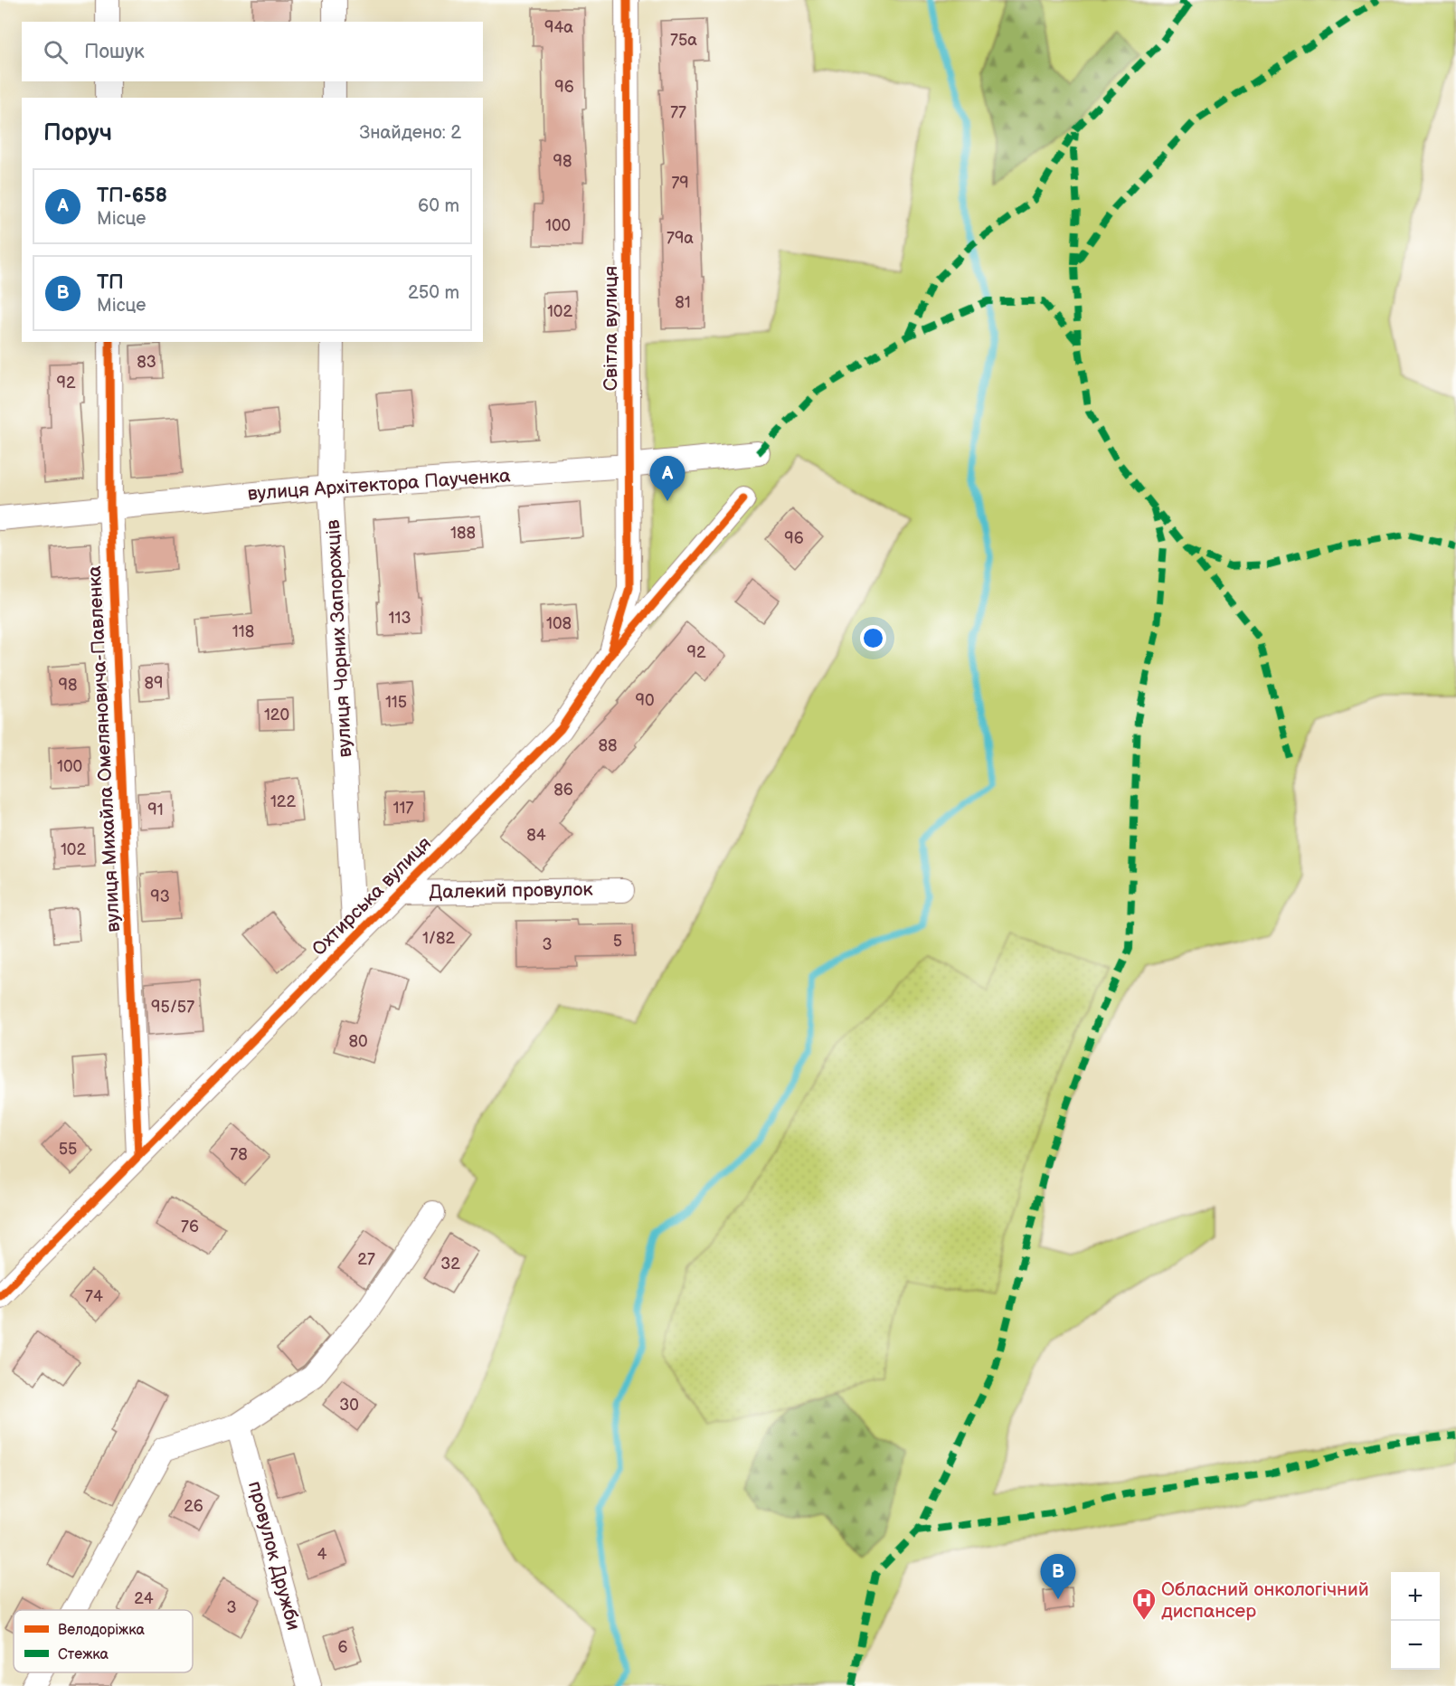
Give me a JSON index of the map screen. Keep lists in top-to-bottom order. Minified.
{"streets":{"street":["Світла вулиця","вулиця Архітектора Паученка","вулиця Чорних Запорожців","вулиця Михайла Омеляновича-Павленка","Далекий провулок","Охтирська вулиця","провулок Дружби"]},"crossings":[["Світла вулиця","вулиця Архітектора Паученка"],["Світла вулиця","Охтирська вулиця"],["вулиця Архітектора Паученка","вулиця Чорних Запорожців"],["вулиця Архітектора Паученка","вулиця Михайла Омеляновича-Павленка"],["вулиця Чорних Запорожців","Охтирська вулиця"],["вулиця Михайла Омеляновича-Павленка","Охтирська вулиця"],["Далекий провулок","Охтирська вулиця"]],"places":{"hospital":["Обласний онкологічний диспансер"]},"house_numbers":["94а","75а","96","77","98","79","100","79а","81","102","83","92","188","96","113","108","118","92","89","98","90","115","120","88","100","86","122","117","91","84","102","93","1/82","5","3","95/57","80","55","78","76","27","32","74","30","26","4","24","3","6"],"legend":["Велодоріжка","Стежка"],"page":{"search":"Пошук","heading":["Поруч","Знайдено: 2"],"list":[{"mark":"A","name":"ТП-658","note":"Місце","value":"60 m"},{"mark":"B","name":"ТП","note":"Місце","value":"250 m"}],"pins":["A","B"],"map_buttons":["+","−"]}}
